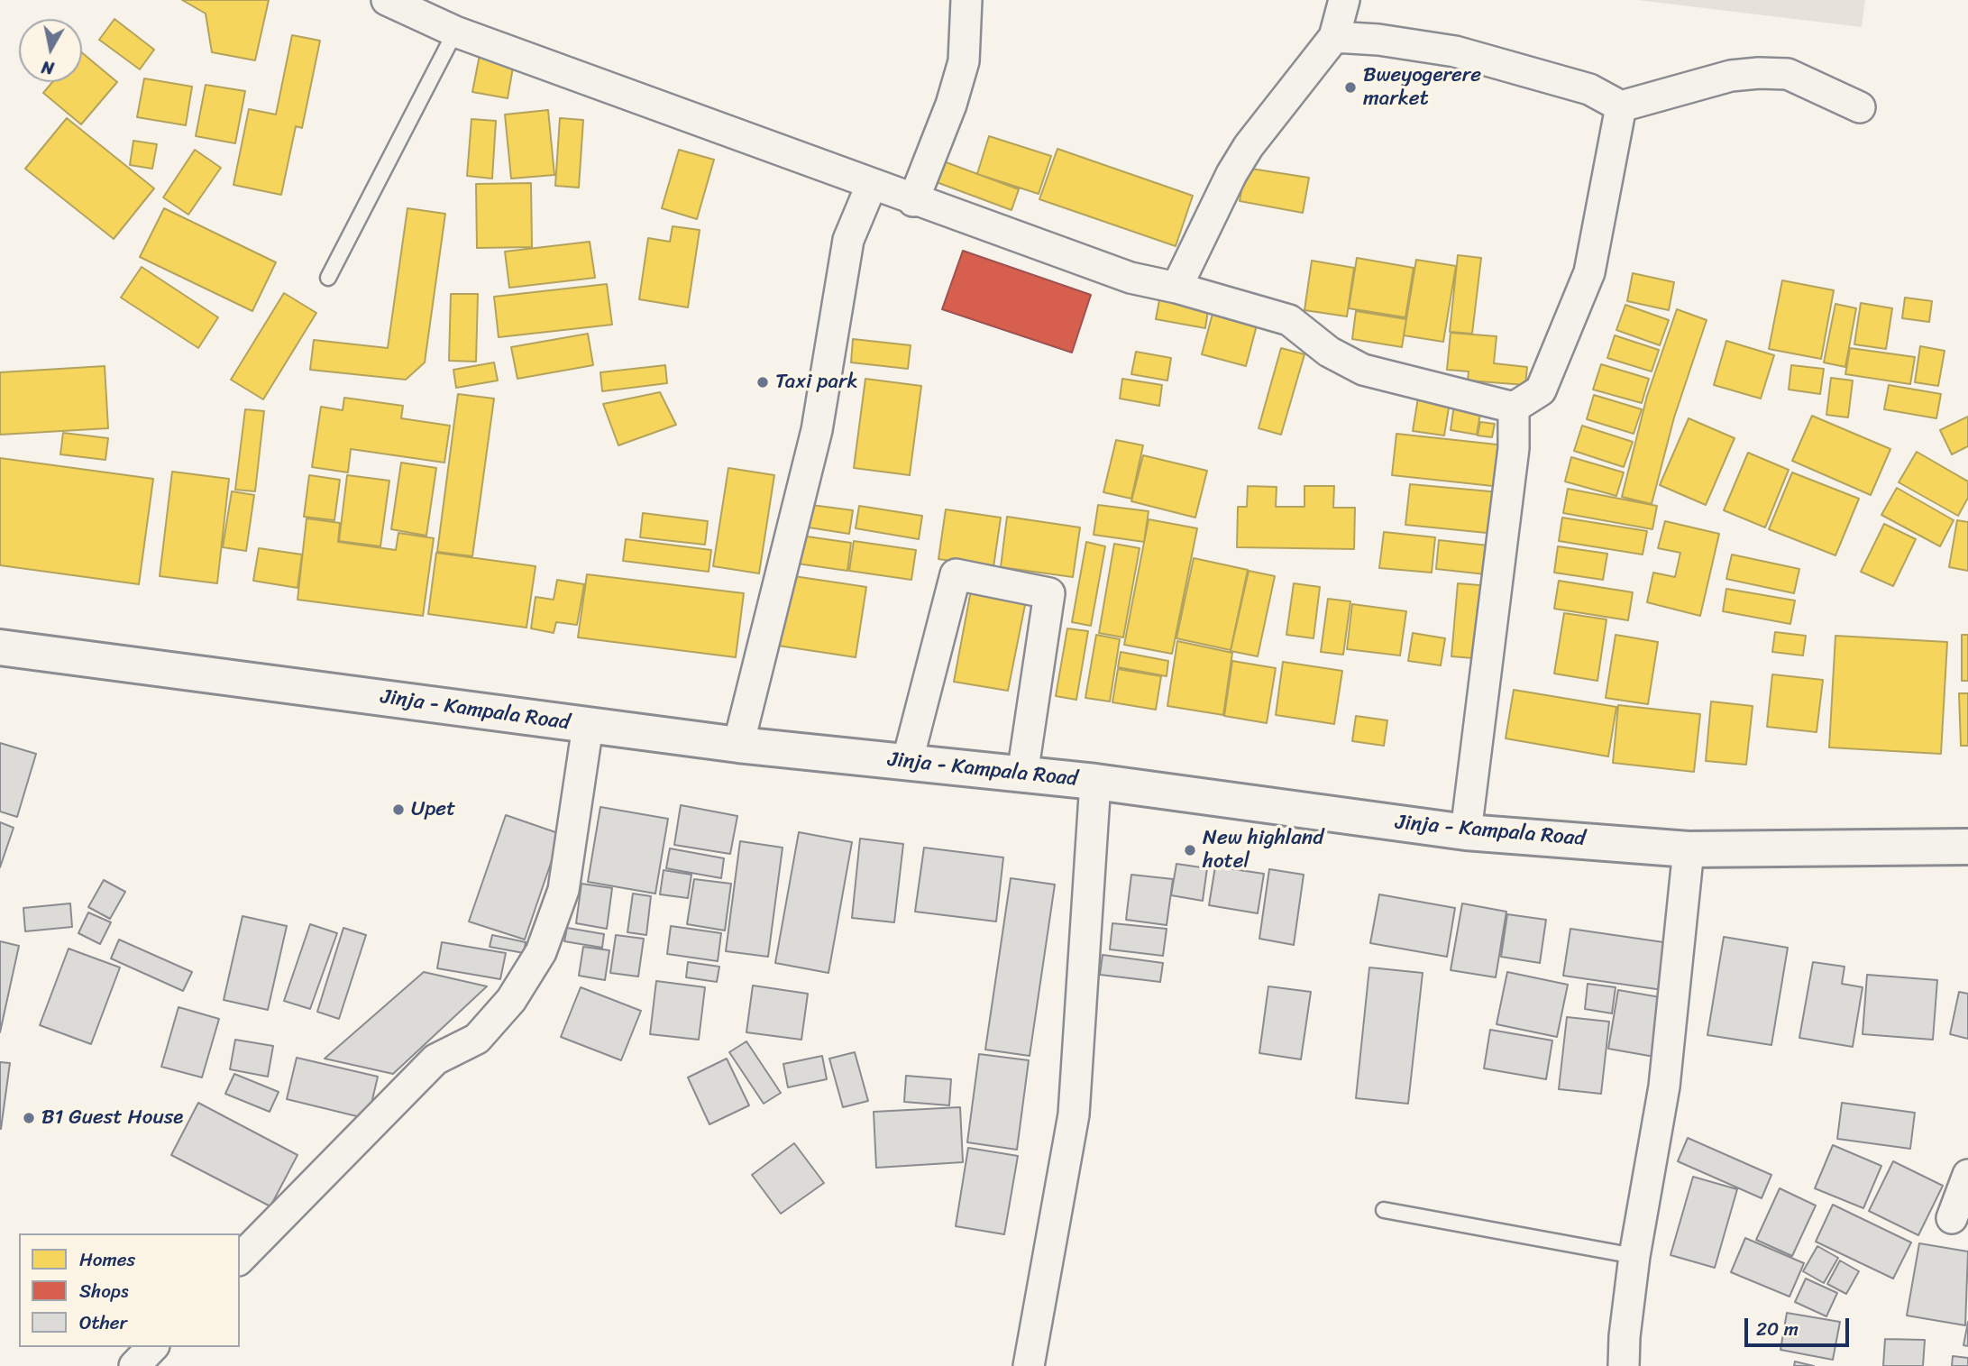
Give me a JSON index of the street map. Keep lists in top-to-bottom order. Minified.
{"streets":{"highway":["Jinja - Kampala Road"]},"places":["Bweyogerere market","Taxi park","Upet","New highland hotel","B1 Guest House"],"legend":["Homes","Shops","Other"],"scale_bar":"20 m","north":"bottom"}
